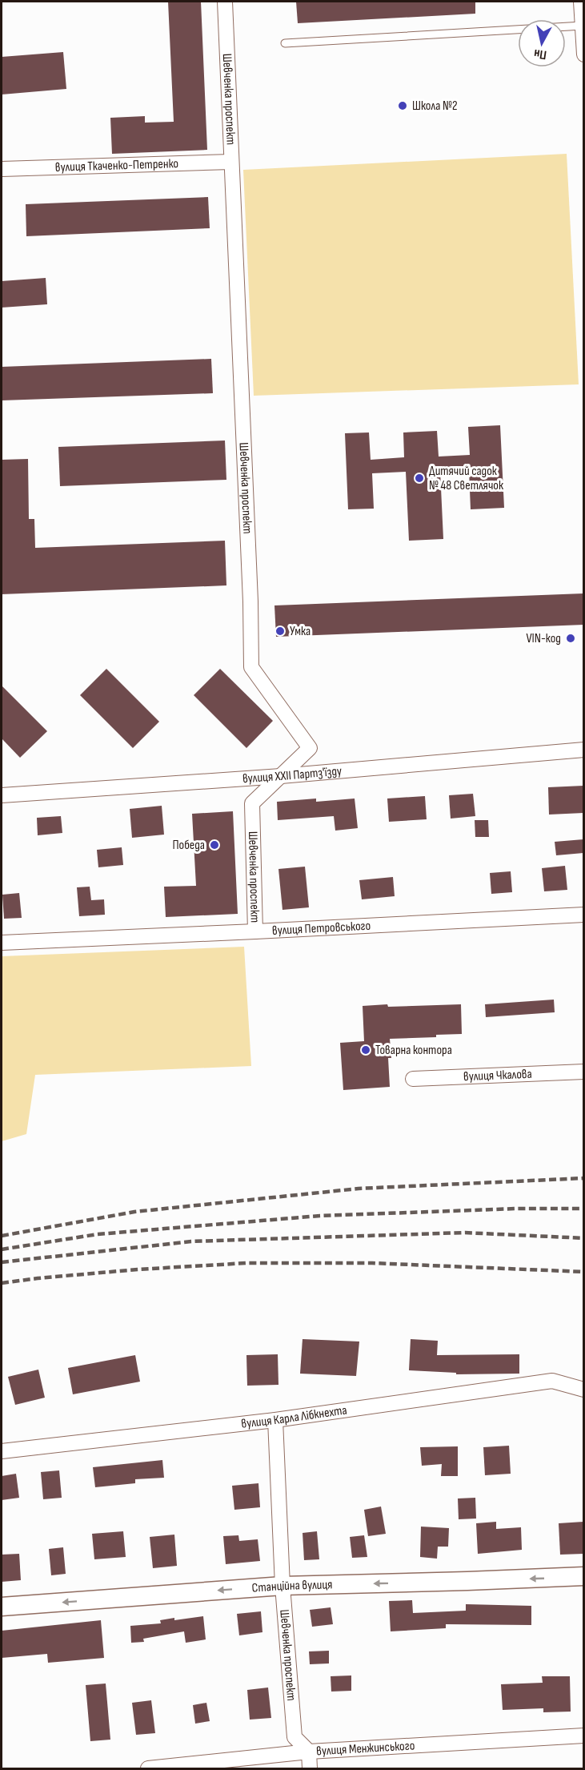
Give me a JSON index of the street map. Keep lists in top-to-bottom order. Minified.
{"streets":{"street":["Шевченка проспект","вулиця Ткаченко-Петренко","вулиця XXII Партз'їзду","вулиця Петровського","вулиця Чкалова","вулиця Карла Лібкнехта","Станційна вулиця","вулиця Менжинського"]},"crossings":[["Шевченка проспект","вулиця Ткаченко-Петренко"],["Шевченка проспект","вулиця XXII Партз'їзду"],["Шевченка проспект","вулиця Петровського"],["Шевченка проспект","вулиця Карла Лібкнехта"],["Шевченка проспект","Станційна вулиця"],["Шевченка проспект","вулиця Менжинського"]],"one_way":["Станційна вулиця"],"places":["Школа №2","Дитячий садок № 48 Светлячок","Умка","VIN-код","Победа","Товарна контора"],"north":"bottom"}
